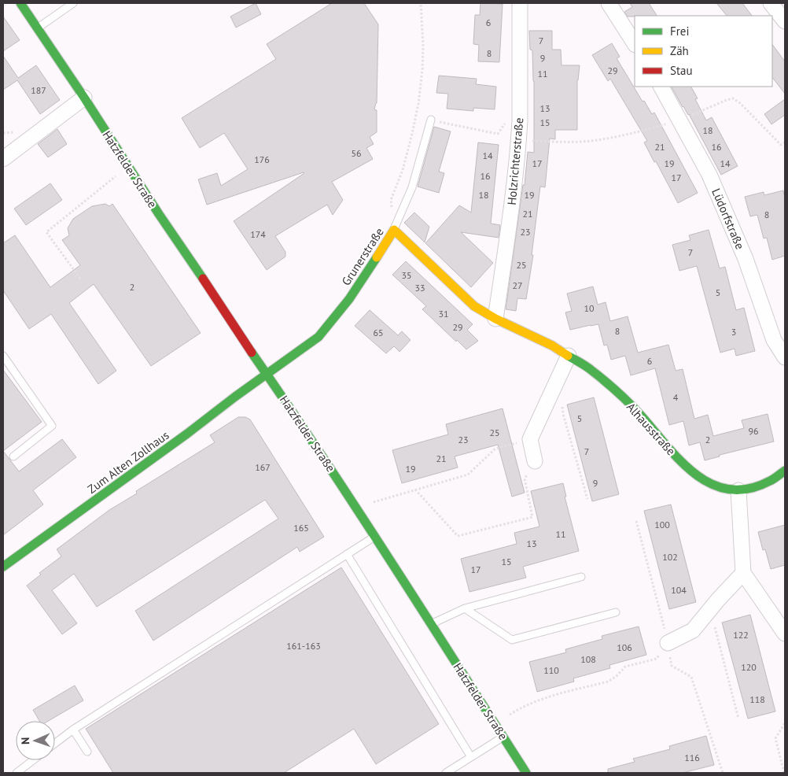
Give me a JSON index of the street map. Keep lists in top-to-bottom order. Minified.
{"streets":{"main road":["Hatzfelder Straße","Grunerstraße","Alhausstraße","Zum Alten Zollhaus"],"street":["Holzrichterstraße","Lüdorfstraße"]},"crossings":[["Holzrichterstraße","Alhausstraße"],["Hatzfelder Straße","Grunerstraße"],["Hatzfelder Straße","Zum Alten Zollhaus"],["Grunerstraße","Alhausstraße"],["Grunerstraße","Zum Alten Zollhaus"]],"house_numbers":["6","7","8","9","29","11","187","13","15","18","21","16","56","14","176","17","19","14","16","17","18","19","21","8","23","174","7","25","35","27","2","33","5","10","31","29","8","3","65","6","4","5","96","25","23","2","7","21","167","19","9","100","165","11","13","102","15","17","104","122","161-163","106","108","120","110","118","116"],"legend":["Frei","Zäh","Stau"],"north":"left"}
